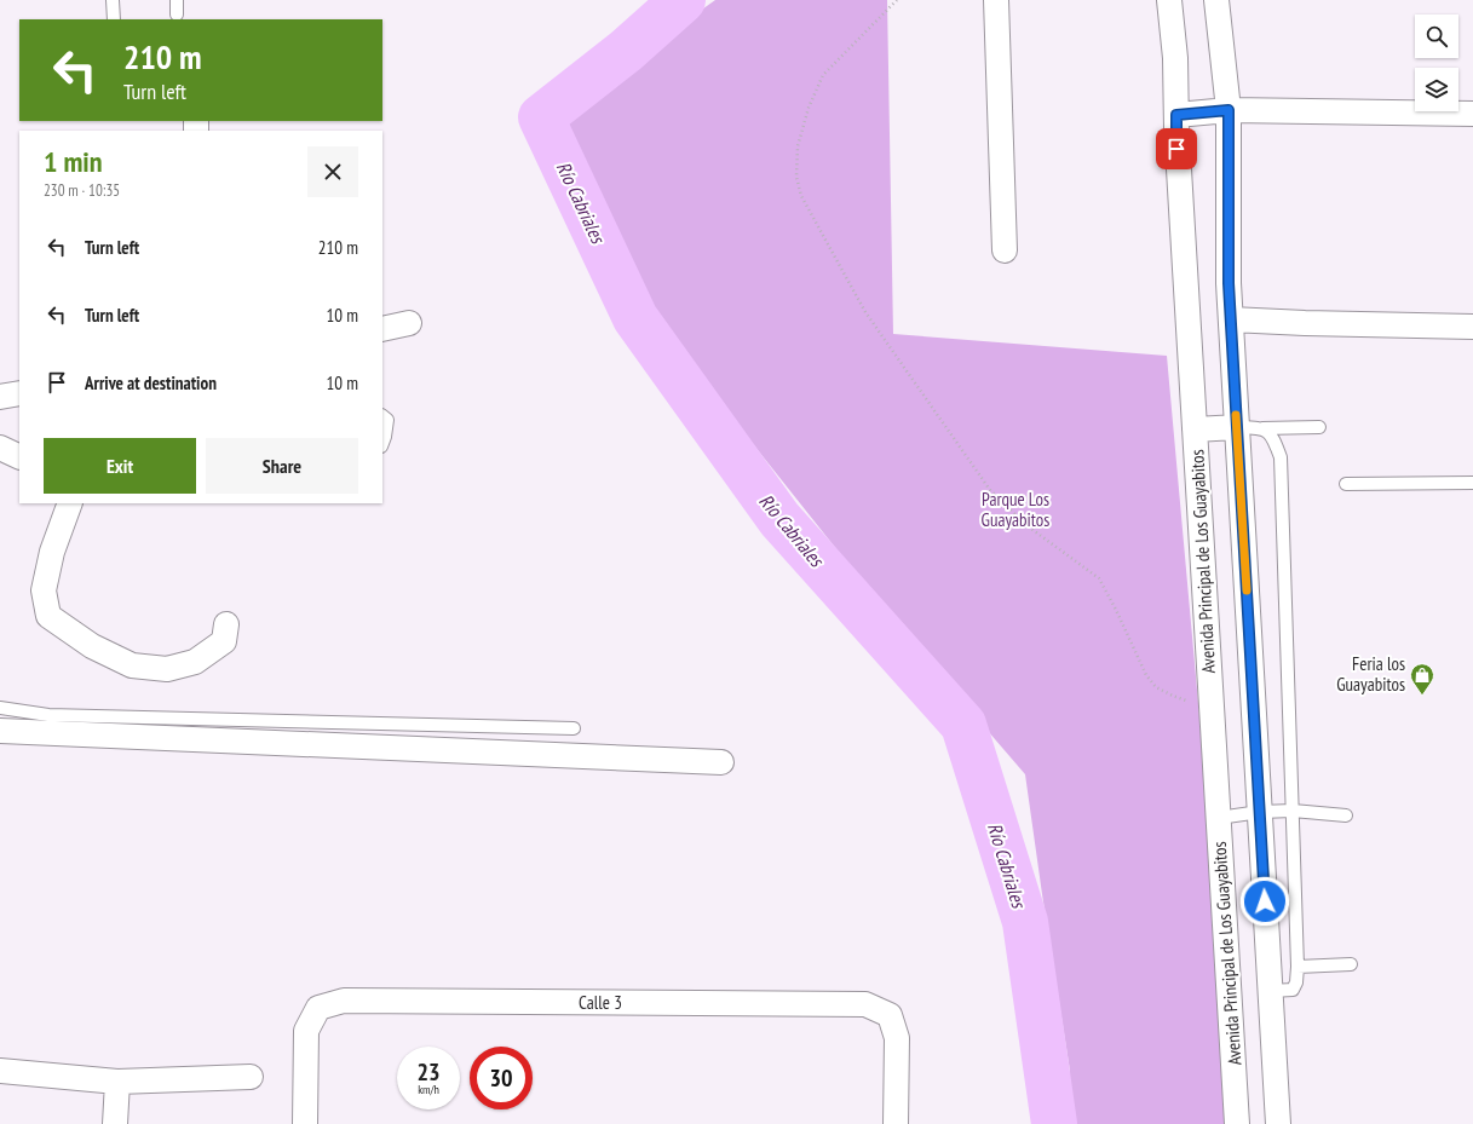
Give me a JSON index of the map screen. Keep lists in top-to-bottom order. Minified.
{"streets":{"street":["Avenida Principal de Los Guayabitos","Calle 3"]},"water":["Río Cabriales"],"parks":["Parque Los Guayabitos"],"places":{"shop":["Feria los Guayabitos"]},"page":{"turn":["210 m","Turn left"],"heading":["1 min","230 m · 10:35"],"list":[{"name":"Turn left","value":"210 m"},{"name":"Turn left","value":"10 m"},{"name":"Arrive at destination","value":"10 m"}],"buttons":["Exit","Share"],"speed":"23 km/h","limit":"30"}}
